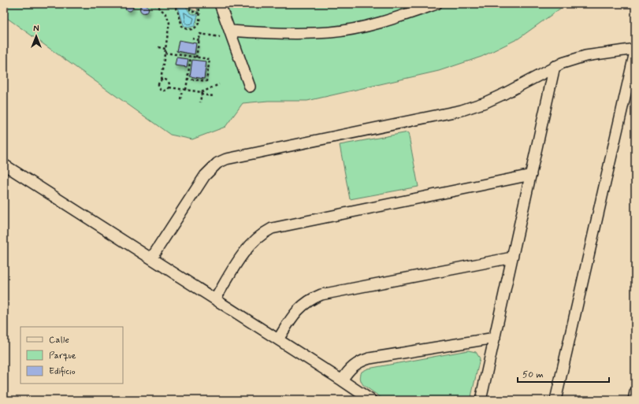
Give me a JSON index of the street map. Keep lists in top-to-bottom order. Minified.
{"legend":["Calle","Parque","Edificio"],"scale_bar":"50 m","north":"top"}
